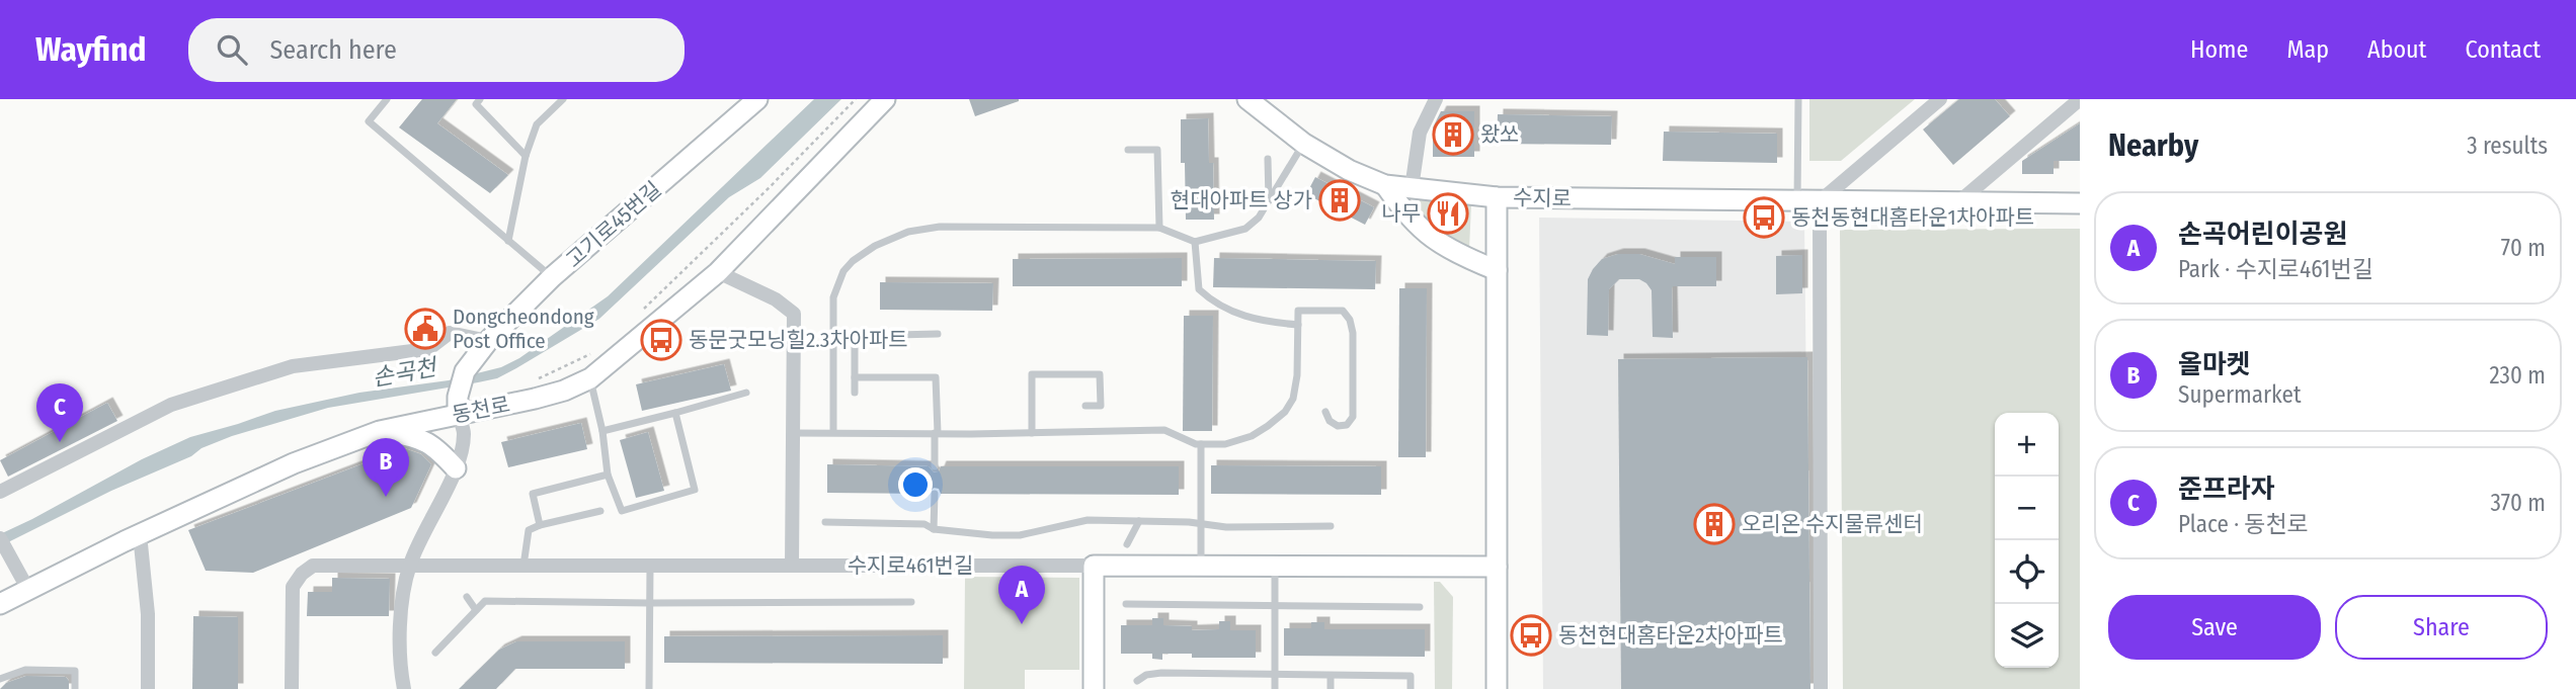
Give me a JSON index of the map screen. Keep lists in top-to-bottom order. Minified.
{"streets":{"street":["수지로","고기로45번길","동천로","수지로461번길"]},"crossings":[["수지로","수지로461번길"]],"water":["손곡천"],"places":{"building":["왔쏘","현대아파트 상가","오리온 수지물류센터"],"restaurant":["나무"],"bus stop":["동천동현대홈타운1차아파트","동문굿모닝힐2.3차아파트","동천현대홈타운2차아파트"],"public building":["Dongcheondong Post Office"]},"page":{"header":"Wayfind","search":"Search here","nav":["Home","Map","About","Contact"],"heading":["Nearby","3 results"],"list":[{"mark":"A","name":"손곡어린이공원","note":"Park · 수지로461번길","value":"70 m"},{"mark":"B","name":"올마켓","note":"Supermarket","value":"230 m"},{"mark":"C","name":"준프라자","note":"Place · 동천로","value":"370 m"}],"pins":["C","B","A"],"map_buttons":["+","−"],"buttons":["Save","Share"]}}
